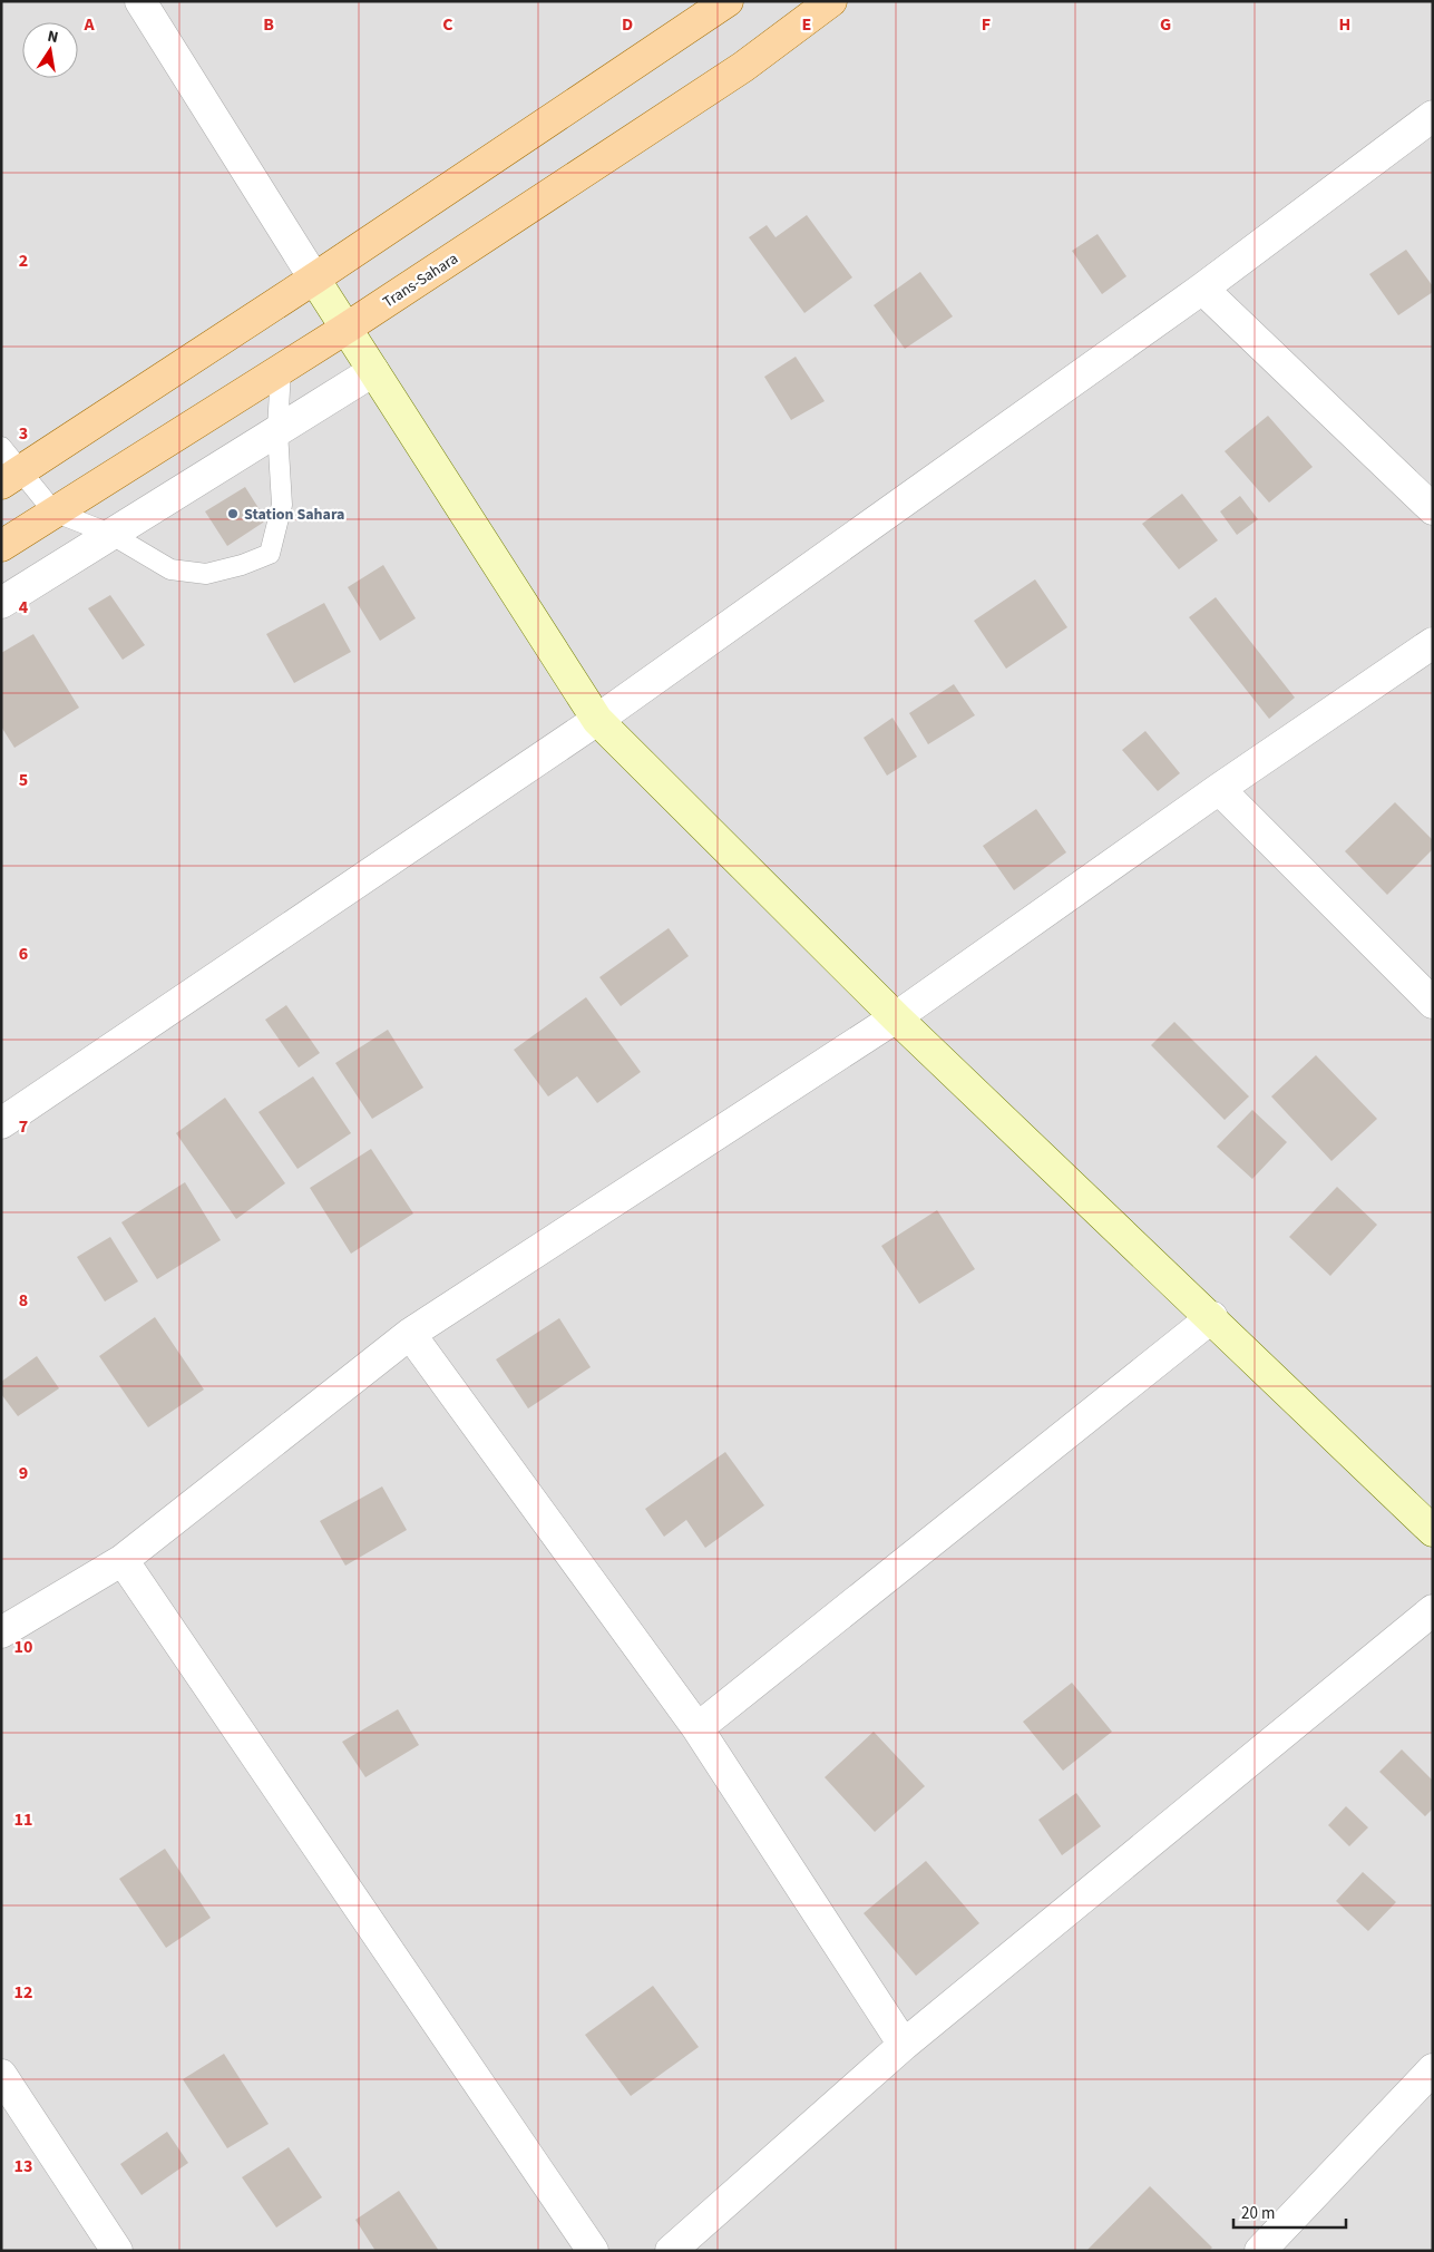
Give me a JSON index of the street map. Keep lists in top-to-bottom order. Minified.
{"streets":{"main road":["Trans-Sahara"]},"places":["Station Sahara"],"scale_bar":"20 m","north":"top","grid":{"columns":["A","B","C","D","E","F","G","H"],"rows":["2","3","4","5","6","7","8","9","10","11","12","13"]}}
